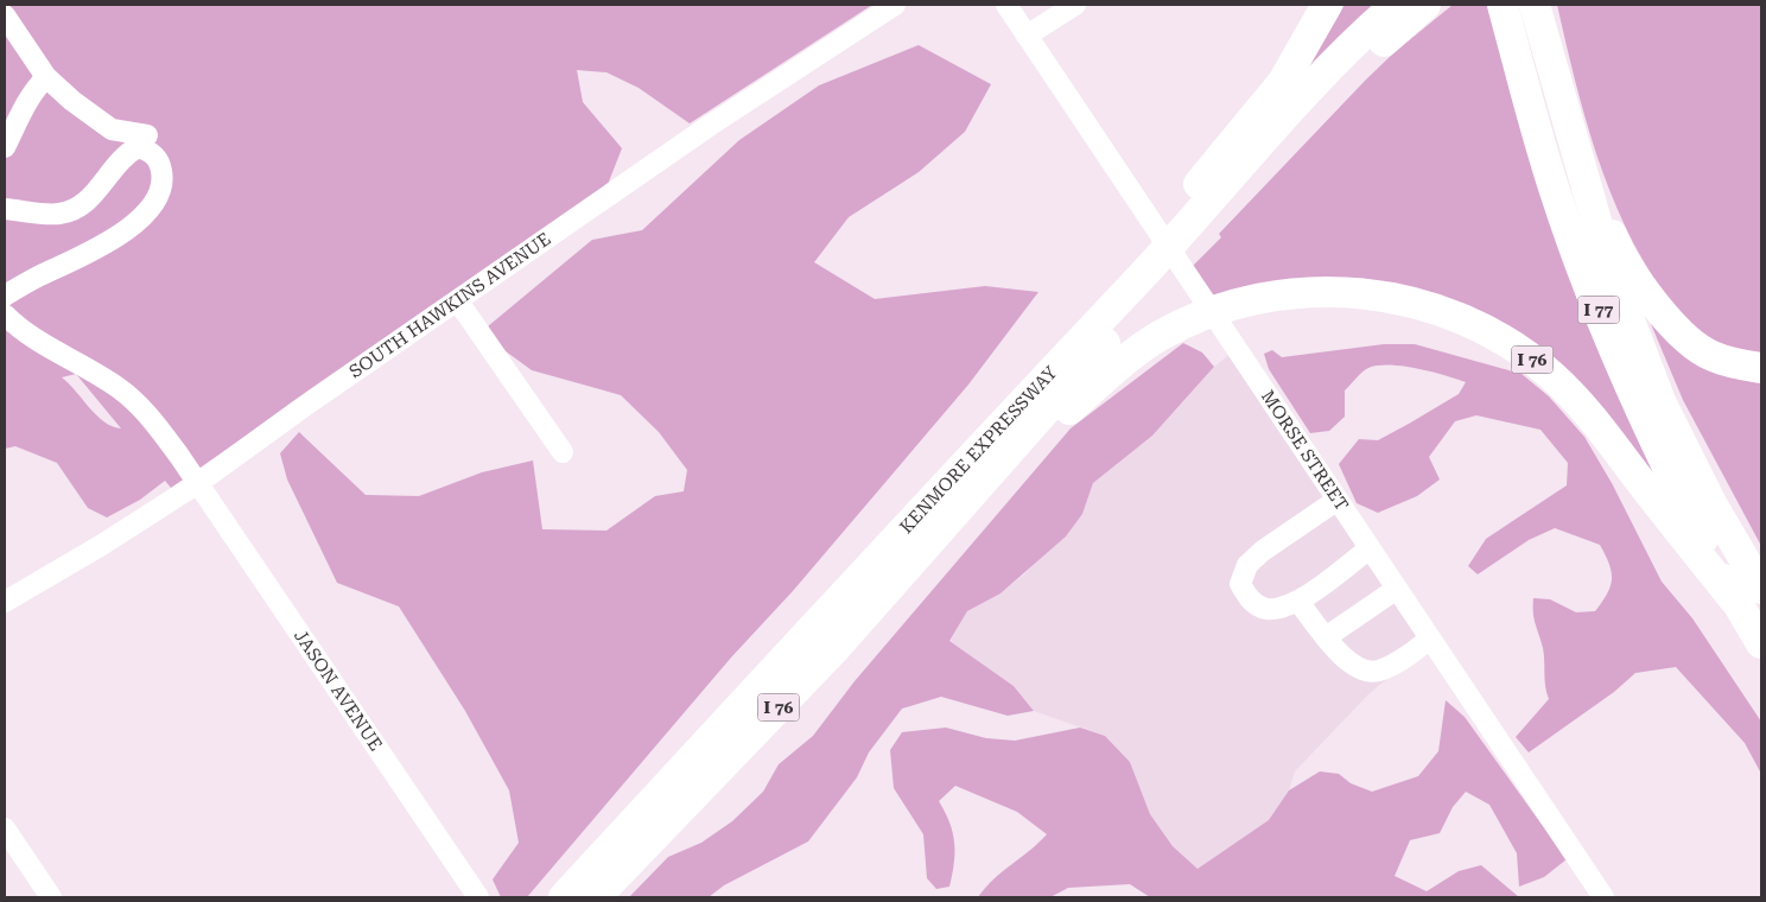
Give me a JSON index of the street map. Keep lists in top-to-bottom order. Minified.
{"streets":{"highway":["I 77","I 76","KENMORE EXPRESSWAY"],"street":["SOUTH HAWKINS AVENUE","MORSE STREET","JASON AVENUE"]},"crossings":[["SOUTH HAWKINS AVENUE","JASON AVENUE"],["I 77","I 76"],["I 76","KENMORE EXPRESSWAY"]]}
